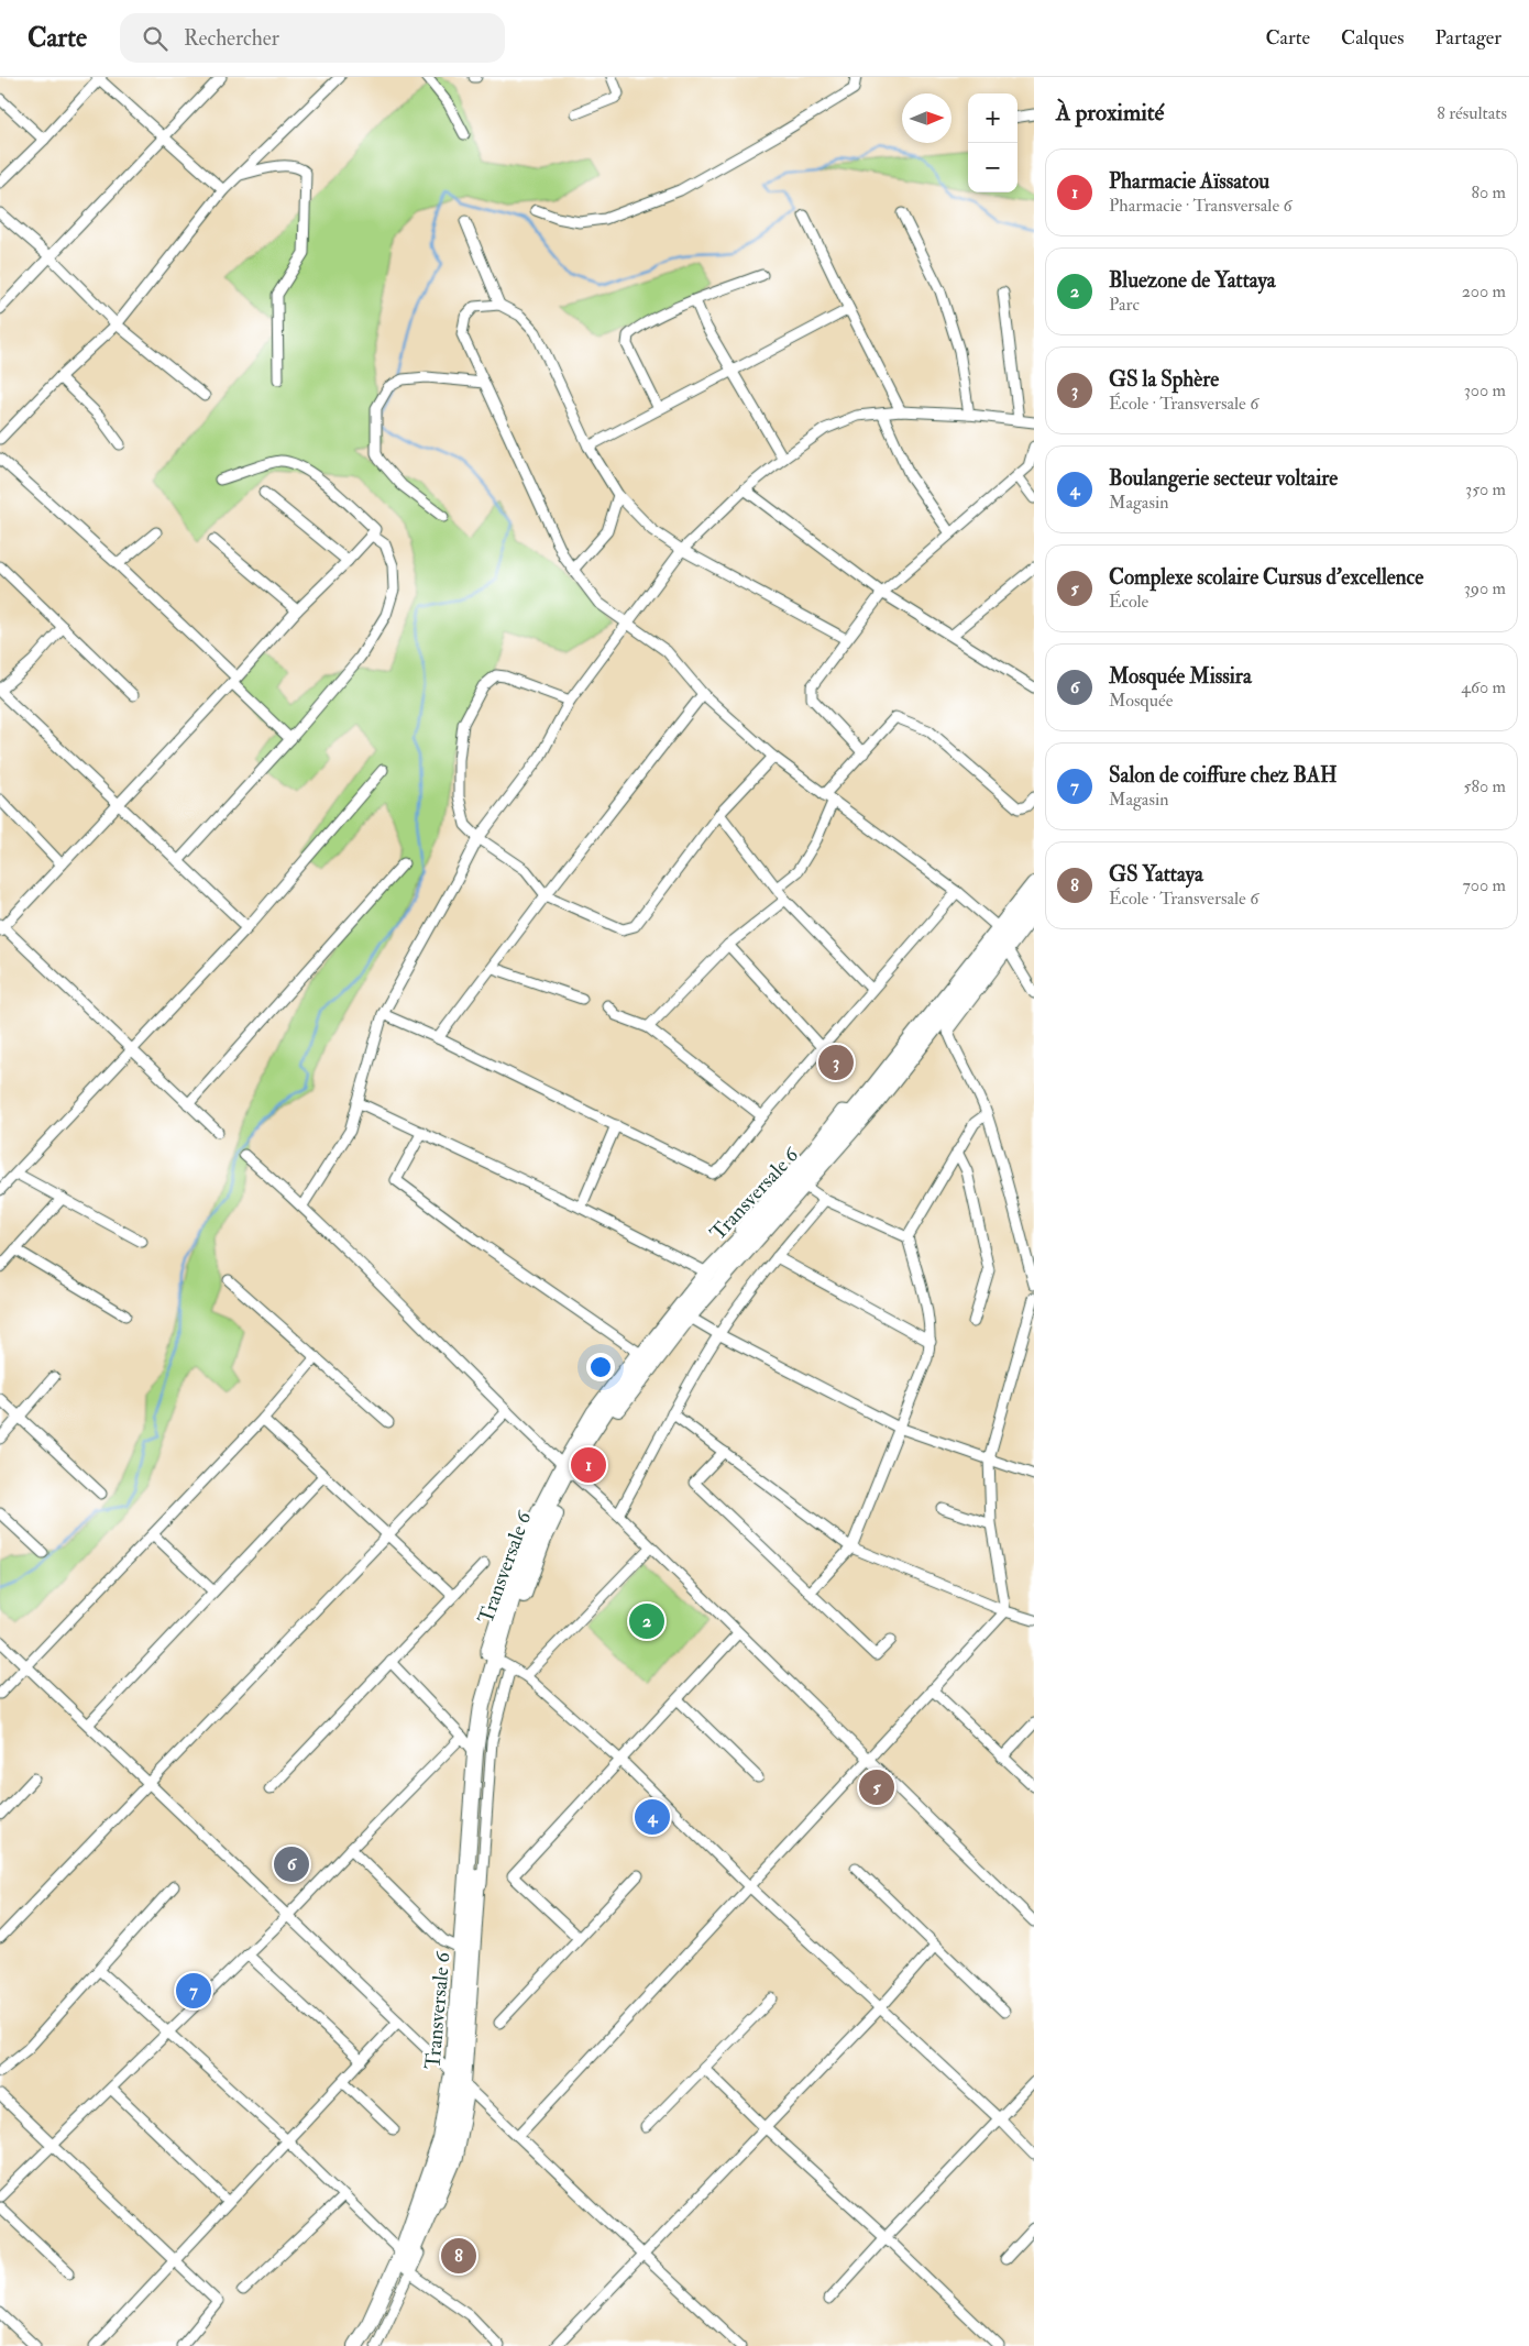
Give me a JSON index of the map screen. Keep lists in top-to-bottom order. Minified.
{"streets":{"main road":["Transversale 6"]},"north":"right","page":{"header":"Carte","search":"Rechercher","nav":["Carte","Calques","Partager"],"heading":["À proximité","8 résultats"],"map_buttons":["+","−"],"list":[{"mark":"1","name":"Pharmacie Aïssatou","note":"Pharmacie · Transversale 6","value":"80 m"},{"mark":"2","name":"Bluezone de Yattaya","note":"Parc","value":"200 m"},{"mark":"3","name":"GS la Sphère","note":"École · Transversale 6","value":"300 m"},{"mark":"4","name":"Boulangerie secteur voltaire","note":"Magasin","value":"350 m"},{"mark":"5","name":"Complexe scolaire Cursus d'excellence","note":"École","value":"390 m"},{"mark":"6","name":"Mosquée Missira","note":"Mosquée","value":"460 m"},{"mark":"7","name":"Salon de coiffure chez BAH","note":"Magasin","value":"580 m"},{"mark":"8","name":"GS Yattaya","note":"École · Transversale 6","value":"700 m"}],"pins":["3","1","2","5","4","6","7","8"]}}
